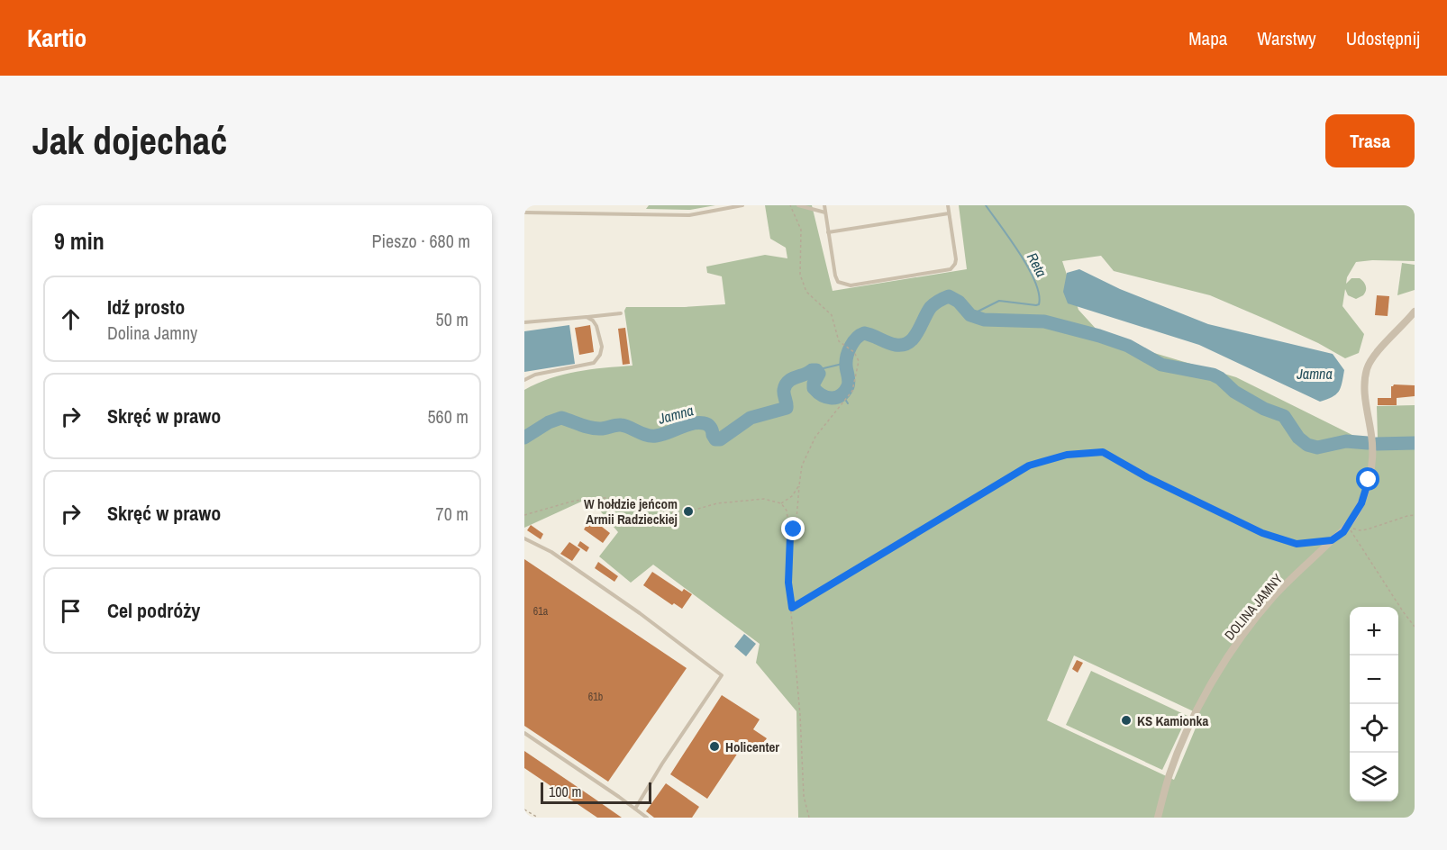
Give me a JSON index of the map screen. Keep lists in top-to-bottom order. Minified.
{"streets":{"street":["DOLINA JAMNY"]},"water":["Reta","Jamna"],"places":["W hołdzie jeńcom Armii Radzieckiej","KS Kamionka","Holicenter"],"house_numbers":["61a","61b"],"scale_bar":"100 m","page":{"header":"Kartio","nav":["Mapa","Warstwy","Udostępnij"],"buttons":"Trasa","title":"Jak dojechać","heading":["9 min","Pieszo · 680 m"],"list":[["Idź prosto","Dolina Jamny","50 m"],["Skręć w prawo","560 m"],["Skręć w prawo","70 m"],"Cel podróży"],"map_buttons":["+","−"],"scale":"100 m"}}
